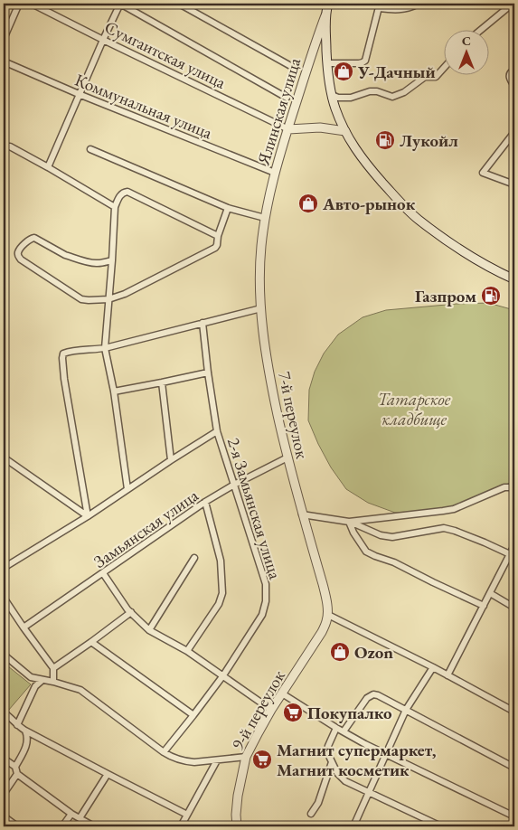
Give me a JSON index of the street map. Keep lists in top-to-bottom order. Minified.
{"streets":{"street":["Сумгаитская улица","Коммунальная улица","Ялинская улица","7-й переулок","2-я Замьянская улица","Замьянская улица","9-й переулок"]},"crossings":[["Сумгаитская улица","Ялинская улица"],["Коммунальная улица","Ялинская улица"],["Ялинская улица","7-й переулок"],["7-й переулок","Замьянская улица"],["7-й переулок","9-й переулок"],["2-я Замьянская улица","Замьянская улица"]],"parks":["Татарское кладбище"],"places":{"shop":["У-Дачный","Авто-рынок","Ozon"],"fuel station":["Лукойл","Газпром"],"supermarket":["Покупалко","Магнит супермаркет, Магнит косметик"]},"north":"top"}
